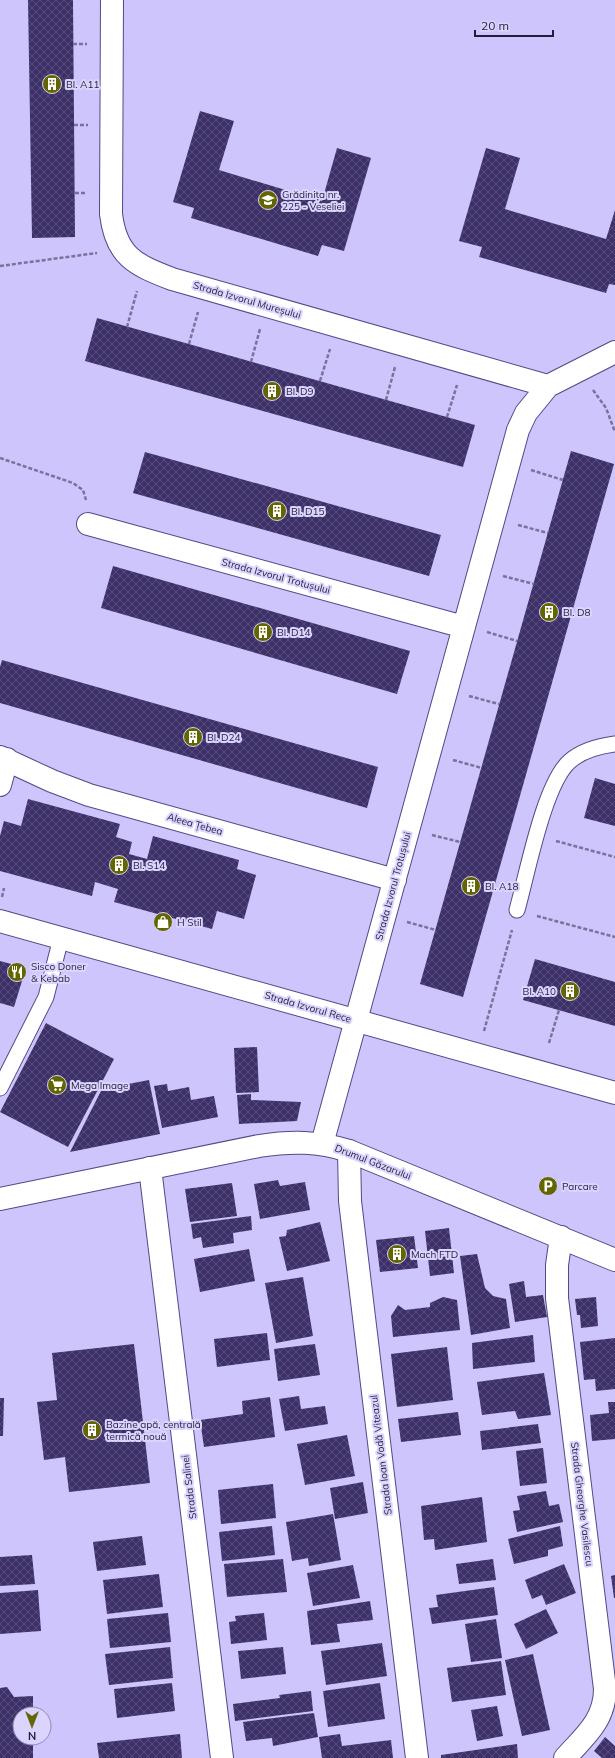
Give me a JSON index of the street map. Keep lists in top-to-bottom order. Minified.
{"streets":{"street":["Strada Izvorul Mureșului","Strada Izvorul Trotușului","Aleea Țebea","Strada Izvorul Rece","Drumul Găzarului","Strada Ioan Vodă Viteazul","Strada Salinei","Strada Gheorghe Vasilescu"]},"crossings":[["Strada Izvorul Mureșului","Strada Izvorul Trotușului"],["Strada Izvorul Trotușului","Aleea Țebea"],["Strada Izvorul Trotușului","Strada Izvorul Rece"],["Strada Izvorul Trotușului","Drumul Găzarului"],["Drumul Găzarului","Strada Ioan Vodă Viteazul"],["Drumul Găzarului","Strada Salinei"],["Drumul Găzarului","Strada Gheorghe Vasilescu"]],"places":{"building":["Bl. A11","Bl. D9","Bl. D15","Bl. D8","Bl. D14","Bl. D24","Bl. S14","Bl. A18","Bl. A10","Mach FTD","Bazine apă, centrală termică nouă"],"school or university":["Grădinița nr. 225 - Veseliei"],"shop":["H Stil"],"restaurant":["Sisco Doner & Kebab"],"supermarket":["Mega Image"],"parking":["Parcare"]},"scale_bar":"20 m","north":"bottom"}
